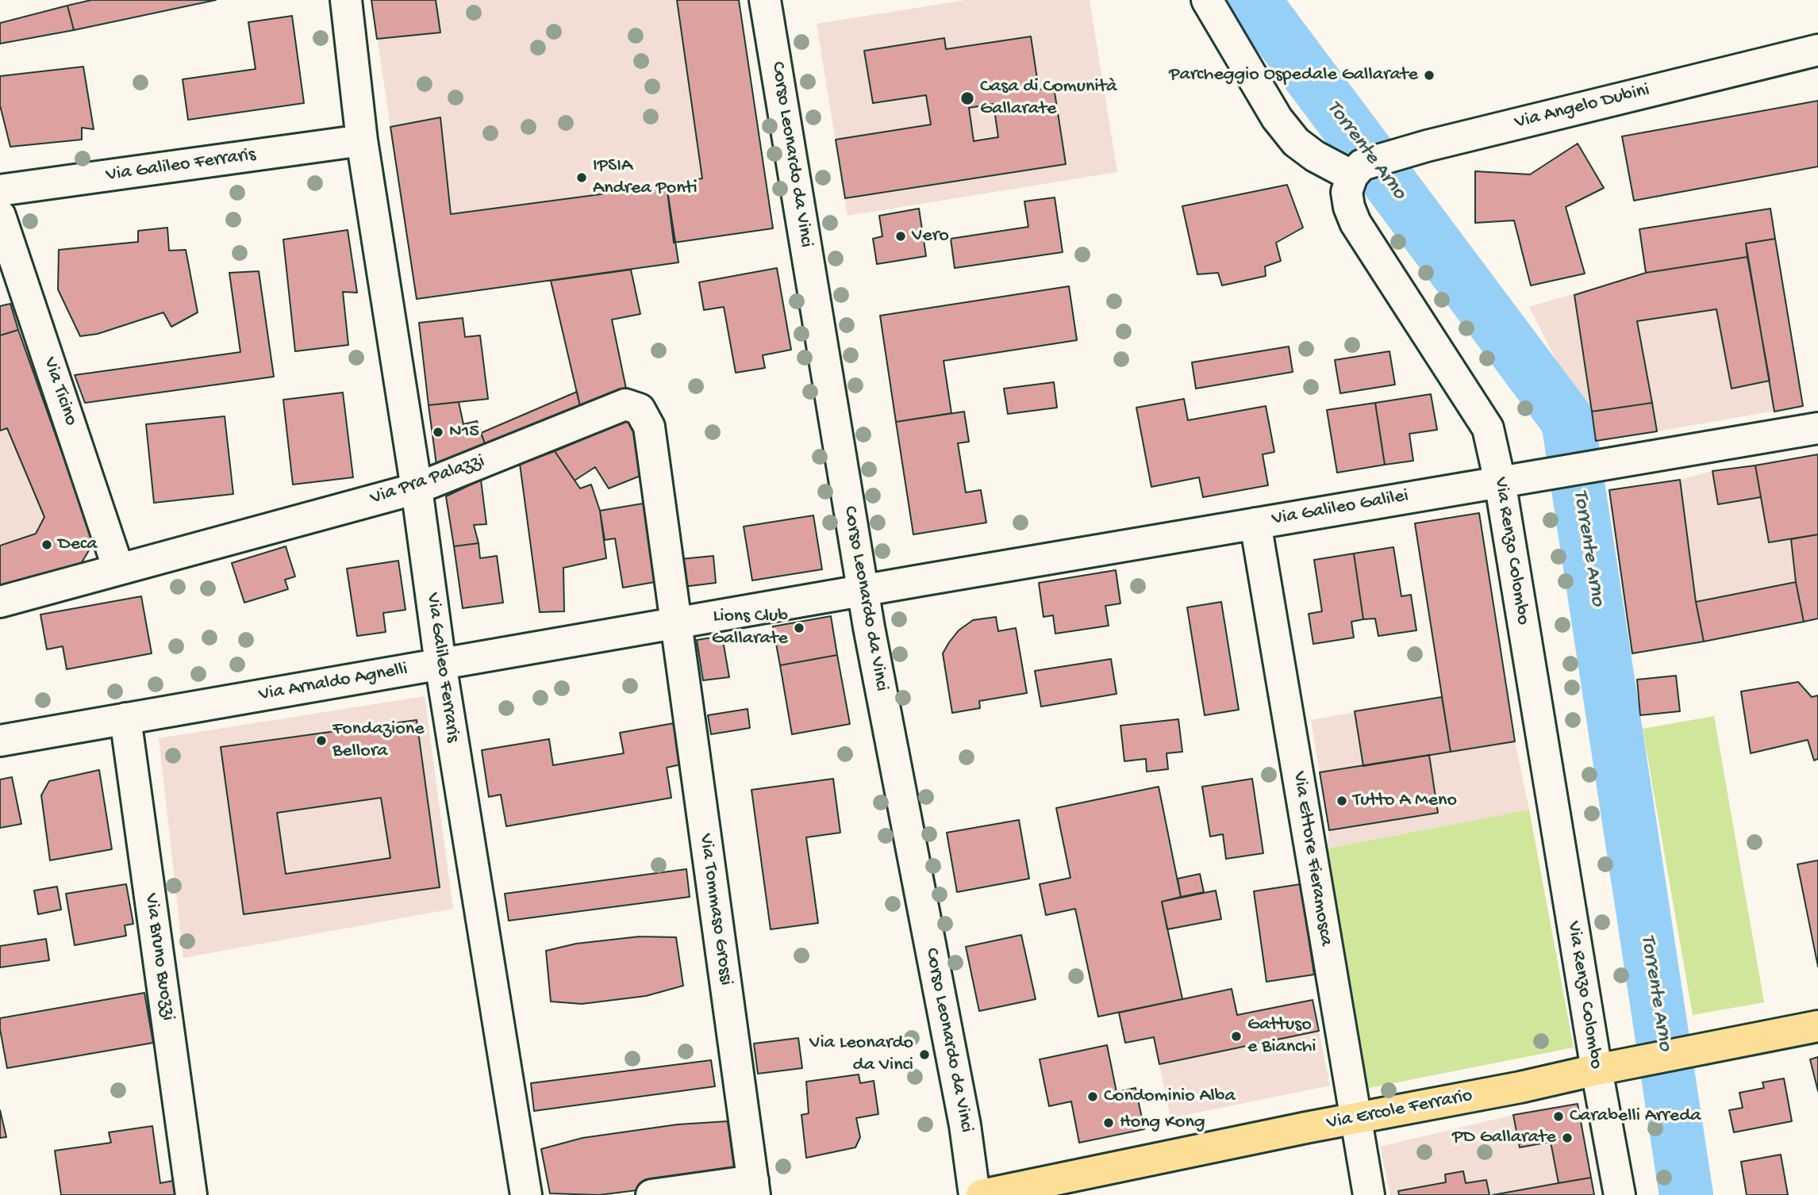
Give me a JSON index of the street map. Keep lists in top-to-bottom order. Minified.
{"streets":{"main road":["Via Ercole Ferrario"],"street":["Via Angelo Dubini","Corso Leonardo da Vinci","Via Galileo Ferraris","Via Ticino","Via Pra Palazzi","Via Galileo Galilei","Via Renzo Colombo","Via Arnaldo Agnelli","Via Ettore Fieramosca","Via Tommaso Grossi","Via Bruno Buozzi"]},"crossings":[["Via Angelo Dubini","Via Renzo Colombo"],["Corso Leonardo da Vinci","Via Galileo Galilei"],["Corso Leonardo da Vinci","Via Arnaldo Agnelli"],["Via Galileo Ferraris","Via Pra Palazzi"],["Via Galileo Ferraris","Via Arnaldo Agnelli"],["Via Ticino","Via Pra Palazzi"],["Via Pra Palazzi","Via Arnaldo Agnelli"],["Via Pra Palazzi","Via Tommaso Grossi"],["Via Galileo Galilei","Via Renzo Colombo"],["Via Galileo Galilei","Via Arnaldo Agnelli"],["Via Galileo Galilei","Via Ettore Fieramosca"],["Via Renzo Colombo","Via Ercole Ferrario"],["Via Arnaldo Agnelli","Via Tommaso Grossi"],["Via Arnaldo Agnelli","Via Bruno Buozzi"],["Via Ettore Fieramosca","Via Ercole Ferrario"]],"water":["Torrente Arno"],"places":["Parcheggio Ospedale Gallarate","Casa di Comunità Gallarate","IPSIA Andrea Ponti","Vero","N15","Deca","Lions Club Gallarate","Fondazione Bellora","Tutto A Meno","Gattuso e Bianchi","Via Leonardo da Vinci","Condominio Alba","Carabelli Arreda","Hong Kong","PD Gallarate"]}
